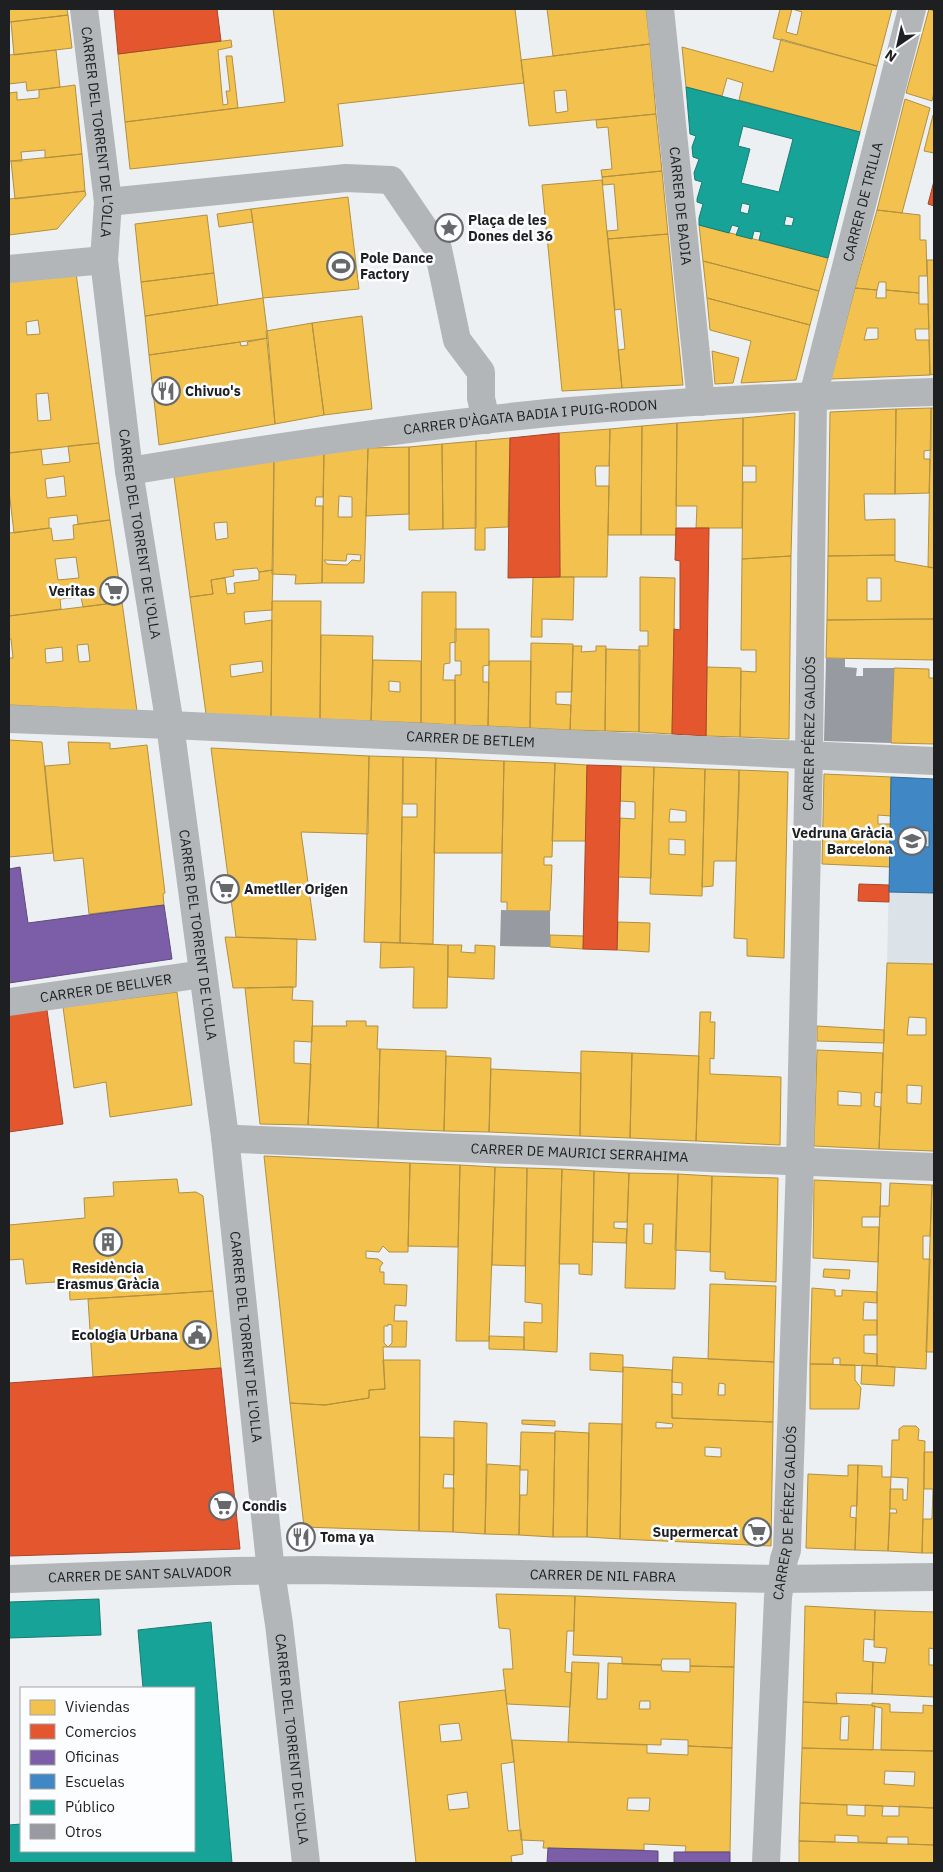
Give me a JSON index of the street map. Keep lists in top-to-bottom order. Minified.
{"streets":{"street":["CARRER DEL TORRENT DE L'OLLA","CARRER DE TRILLA","CARRER DE BADIA","CARRER D'ÀGATA BADIA I PUIG-RODON","CARRER PÉREZ GALDÓS","CARRER DE BETLEM","CARRER DE BELLVER","CARRER DE MAURICI SERRAHIMA","CARRER DE PÉREZ GALDÓS","CARRER DE SANT SALVADOR","CARRER DE NIL FABRA"]},"crossings":[["CARRER DEL TORRENT DE L'OLLA","CARRER D'ÀGATA BADIA I PUIG-RODON"],["CARRER DEL TORRENT DE L'OLLA","CARRER DE BETLEM"],["CARRER DEL TORRENT DE L'OLLA","CARRER DE BELLVER"],["CARRER DEL TORRENT DE L'OLLA","CARRER DE MAURICI SERRAHIMA"],["CARRER DEL TORRENT DE L'OLLA","CARRER DE SANT SALVADOR"],["CARRER DEL TORRENT DE L'OLLA","CARRER DE NIL FABRA"],["CARRER DE TRILLA","CARRER D'ÀGATA BADIA I PUIG-RODON"],["CARRER DE TRILLA","CARRER PÉREZ GALDÓS"],["CARRER DE BADIA","CARRER D'ÀGATA BADIA I PUIG-RODON"],["CARRER D'ÀGATA BADIA I PUIG-RODON","CARRER PÉREZ GALDÓS"],["CARRER PÉREZ GALDÓS","CARRER DE BETLEM"],["CARRER PÉREZ GALDÓS","CARRER DE MAURICI SERRAHIMA"],["CARRER PÉREZ GALDÓS","CARRER DE PÉREZ GALDÓS"],["CARRER DE MAURICI SERRAHIMA","CARRER DE PÉREZ GALDÓS"],["CARRER DE PÉREZ GALDÓS","CARRER DE NIL FABRA"],["CARRER DE SANT SALVADOR","CARRER DE NIL FABRA"]],"places":{"place":["Plaça de les Dones del 36"],"sports":["Pole Dance Factory"],"restaurant":["Chivuo's","Toma ya"],"supermarket":["Veritas","Ametller Origen","Condis","Supermercat"],"school or university":["Vedruna Gràcia Barcelona"],"building":["Residència Erasmus Gràcia"],"public building":["Ecologia Urbana"]},"legend":["Viviendas","Comercios","Oficinas","Escuelas","Público","Otros"],"north":"bottom left"}
